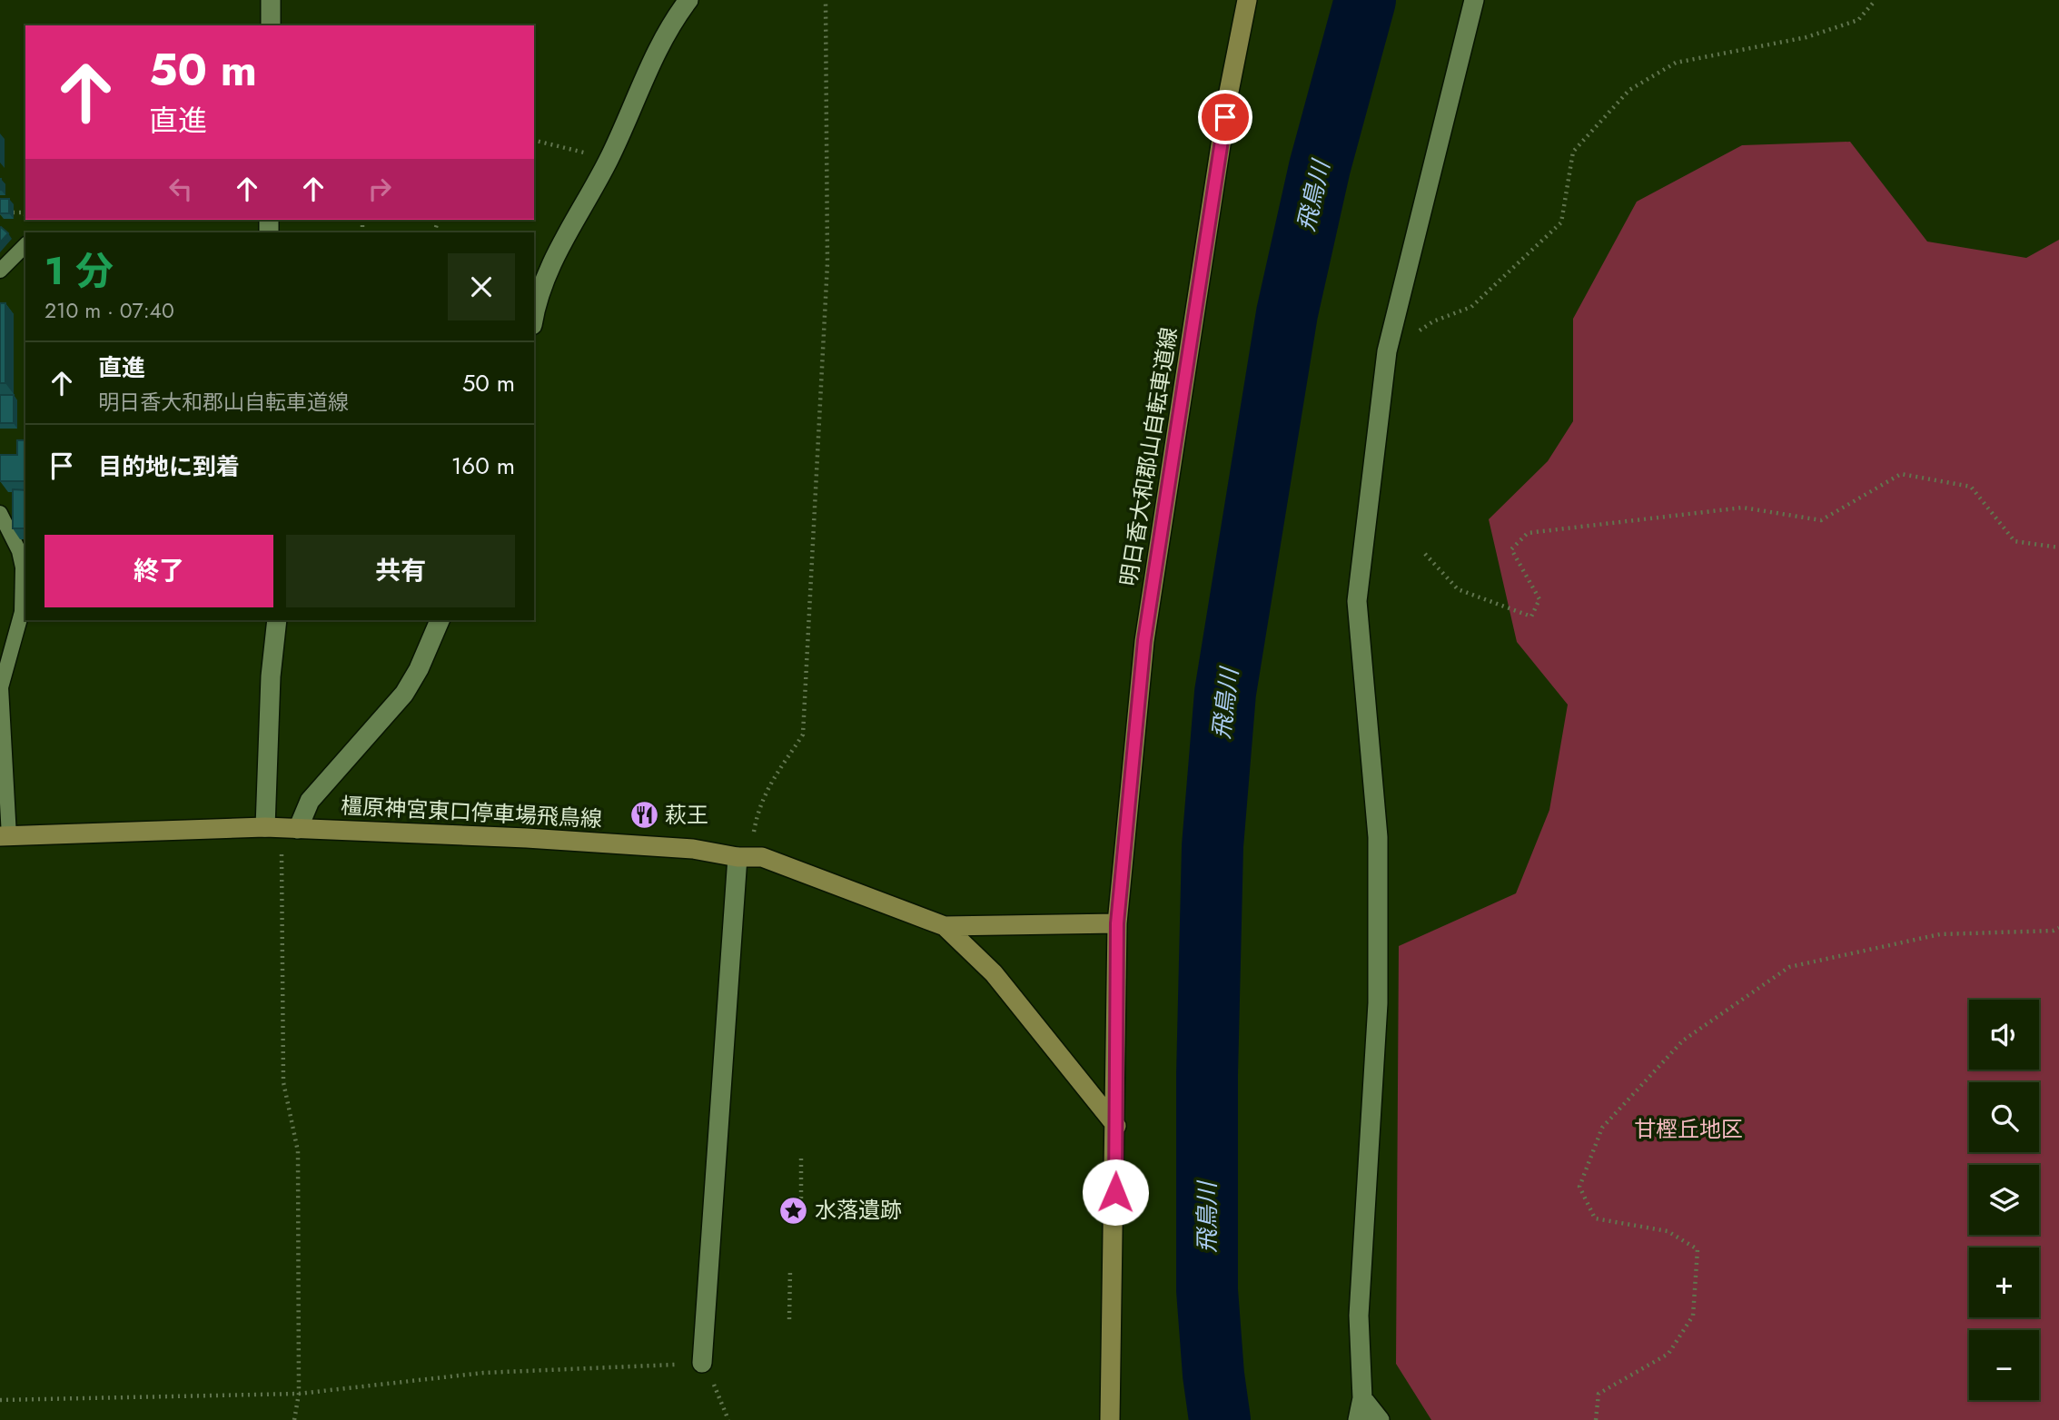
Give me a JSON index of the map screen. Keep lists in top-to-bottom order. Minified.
{"streets":{"main road":["明日香大和郡山自転車道線","橿原神宮東口停車場飛鳥線"]},"crossings":[["明日香大和郡山自転車道線","橿原神宮東口停車場飛鳥線"]],"water":["飛鳥川"],"parks":["甘樫丘地区"],"places":{"restaurant":["萩王"],"place":["水落遺跡"]},"page":{"turn":["50 m","直進"],"heading":["1 分","210 m · 07:40"],"list":[{"name":"直進","note":"明日香大和郡山自転車道線","value":"50 m"},{"name":"目的地に到着","value":"160 m"}],"buttons":["終了","共有"],"map_buttons":["+","−"]}}
